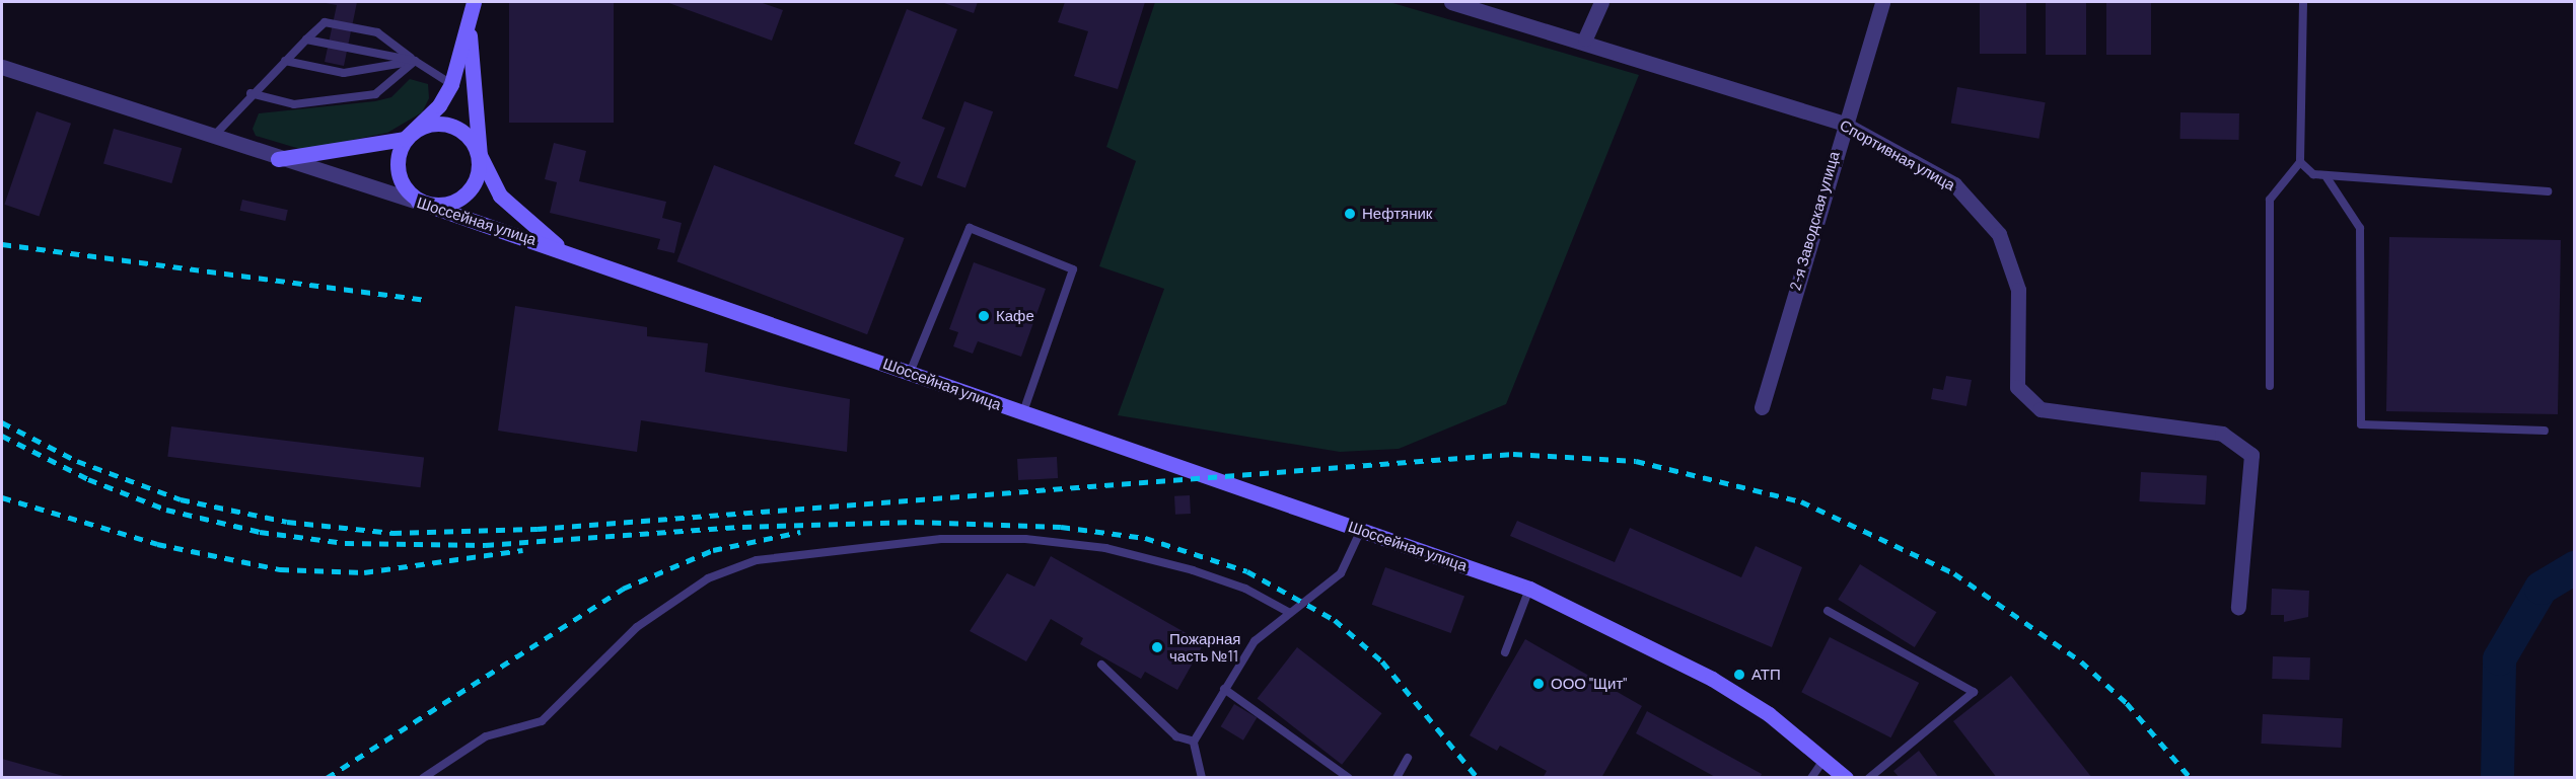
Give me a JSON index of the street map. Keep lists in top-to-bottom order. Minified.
{"streets":{"main road":["Шоссейная улица"],"street":["Спортивная улица","2-я Заводская улица"]},"crossings":[["Спортивная улица","2-я Заводская улица"]],"places":["Нефтяник","Кафе","Пожарная часть №11","АТП","ООО \"Щит\""]}
